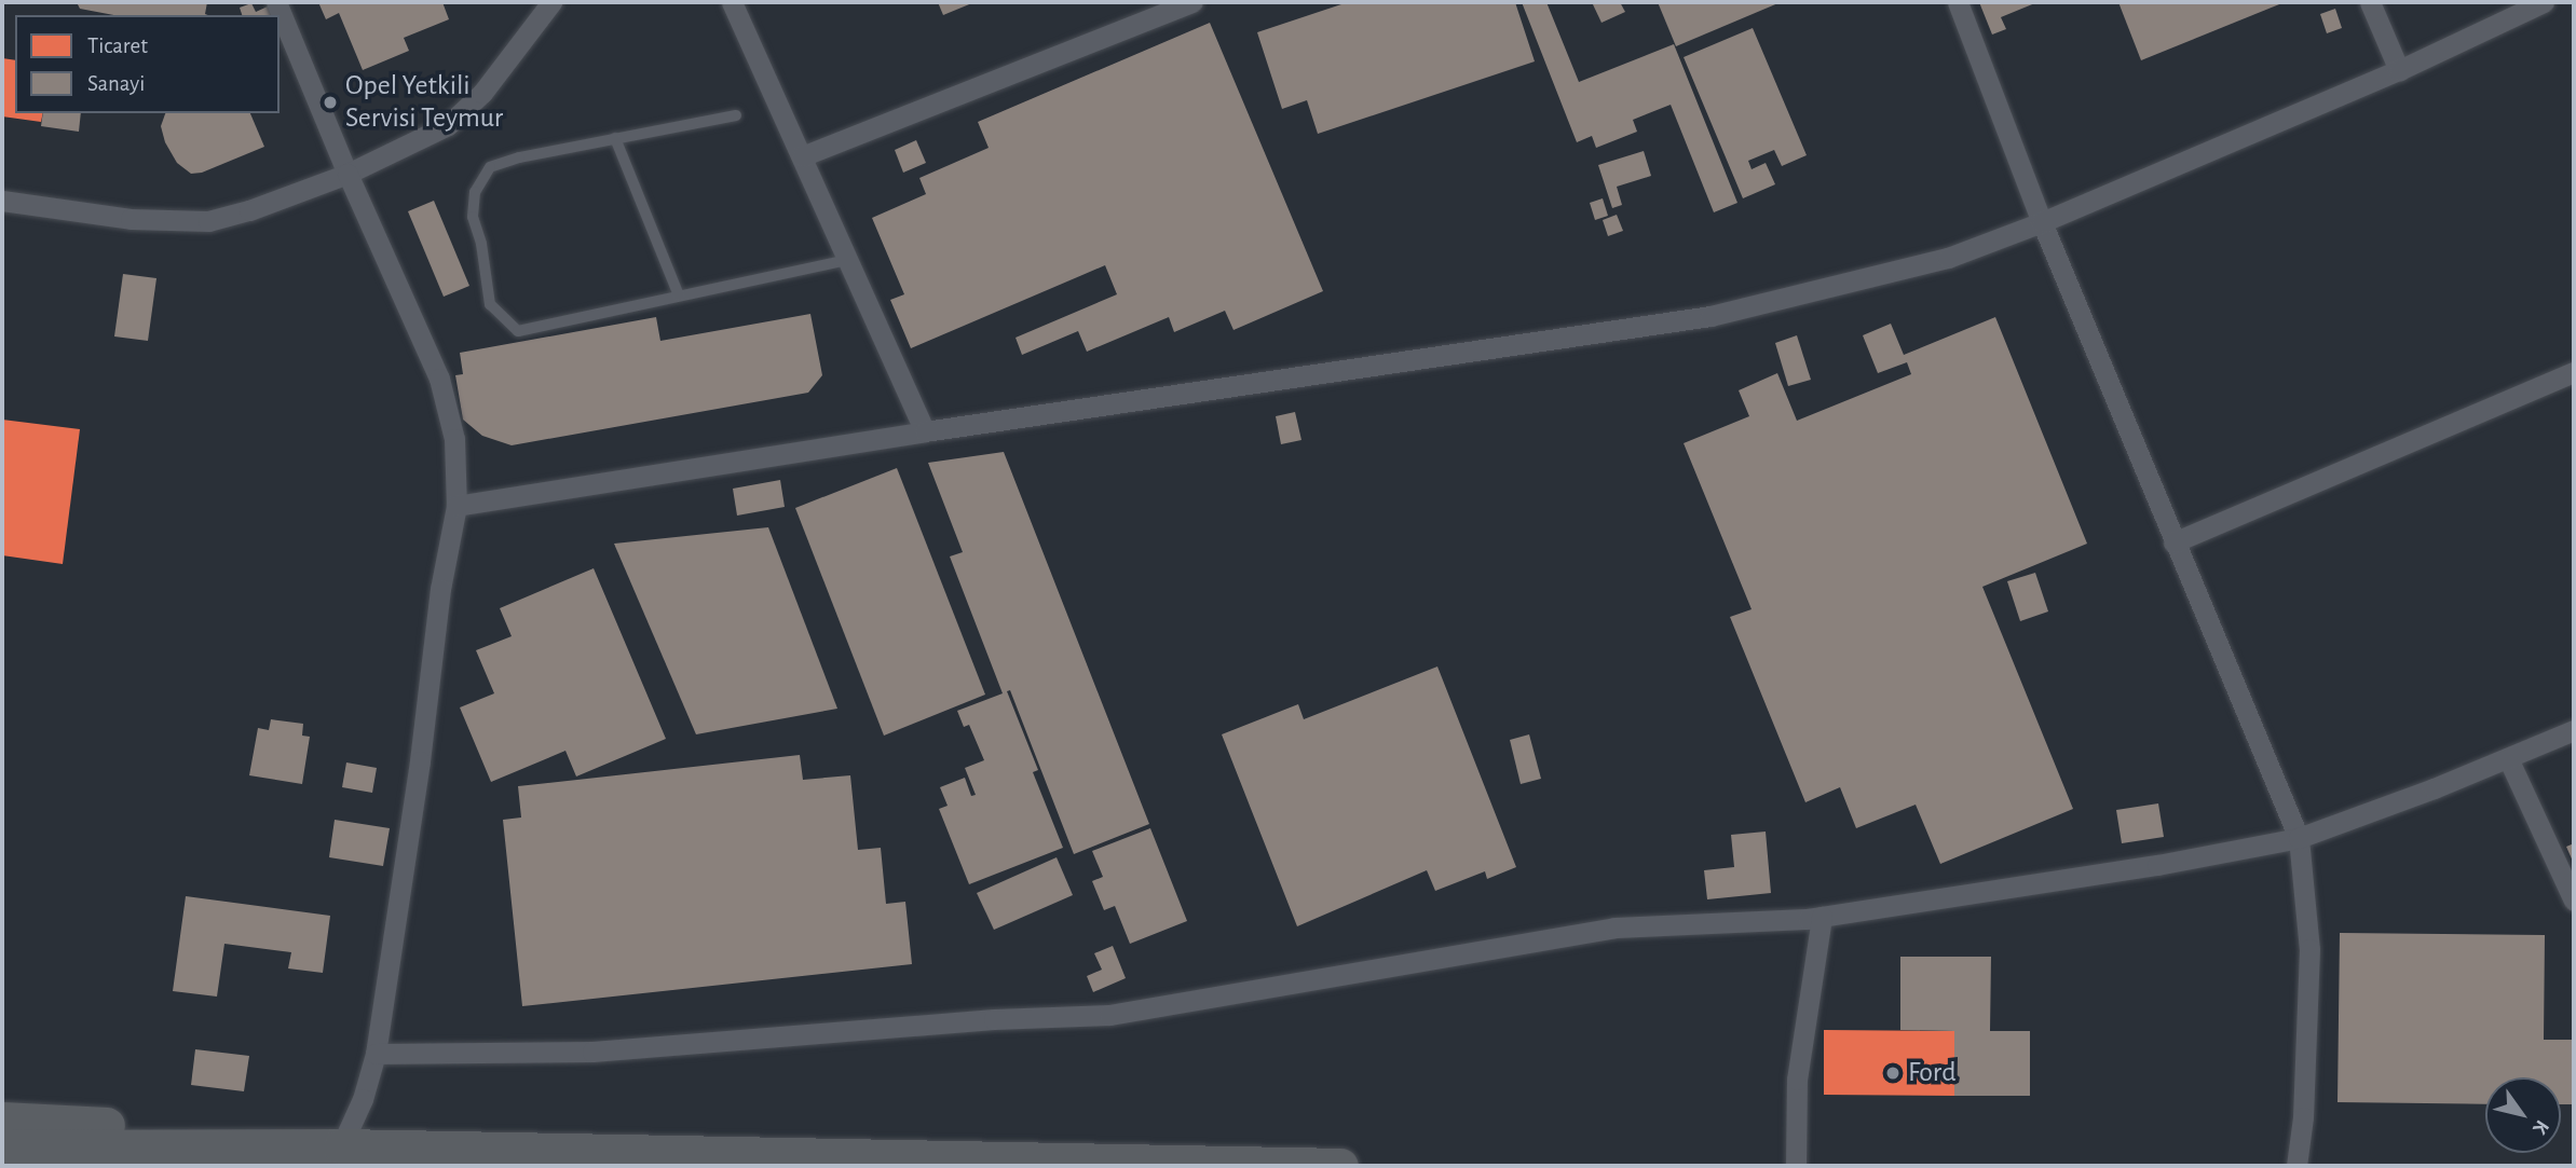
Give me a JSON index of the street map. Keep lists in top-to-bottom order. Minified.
{"places":["Opel Yetkili Servisi Teymur","Ford"],"legend":["Ticaret","Sanayi"],"north":"bottom right"}
